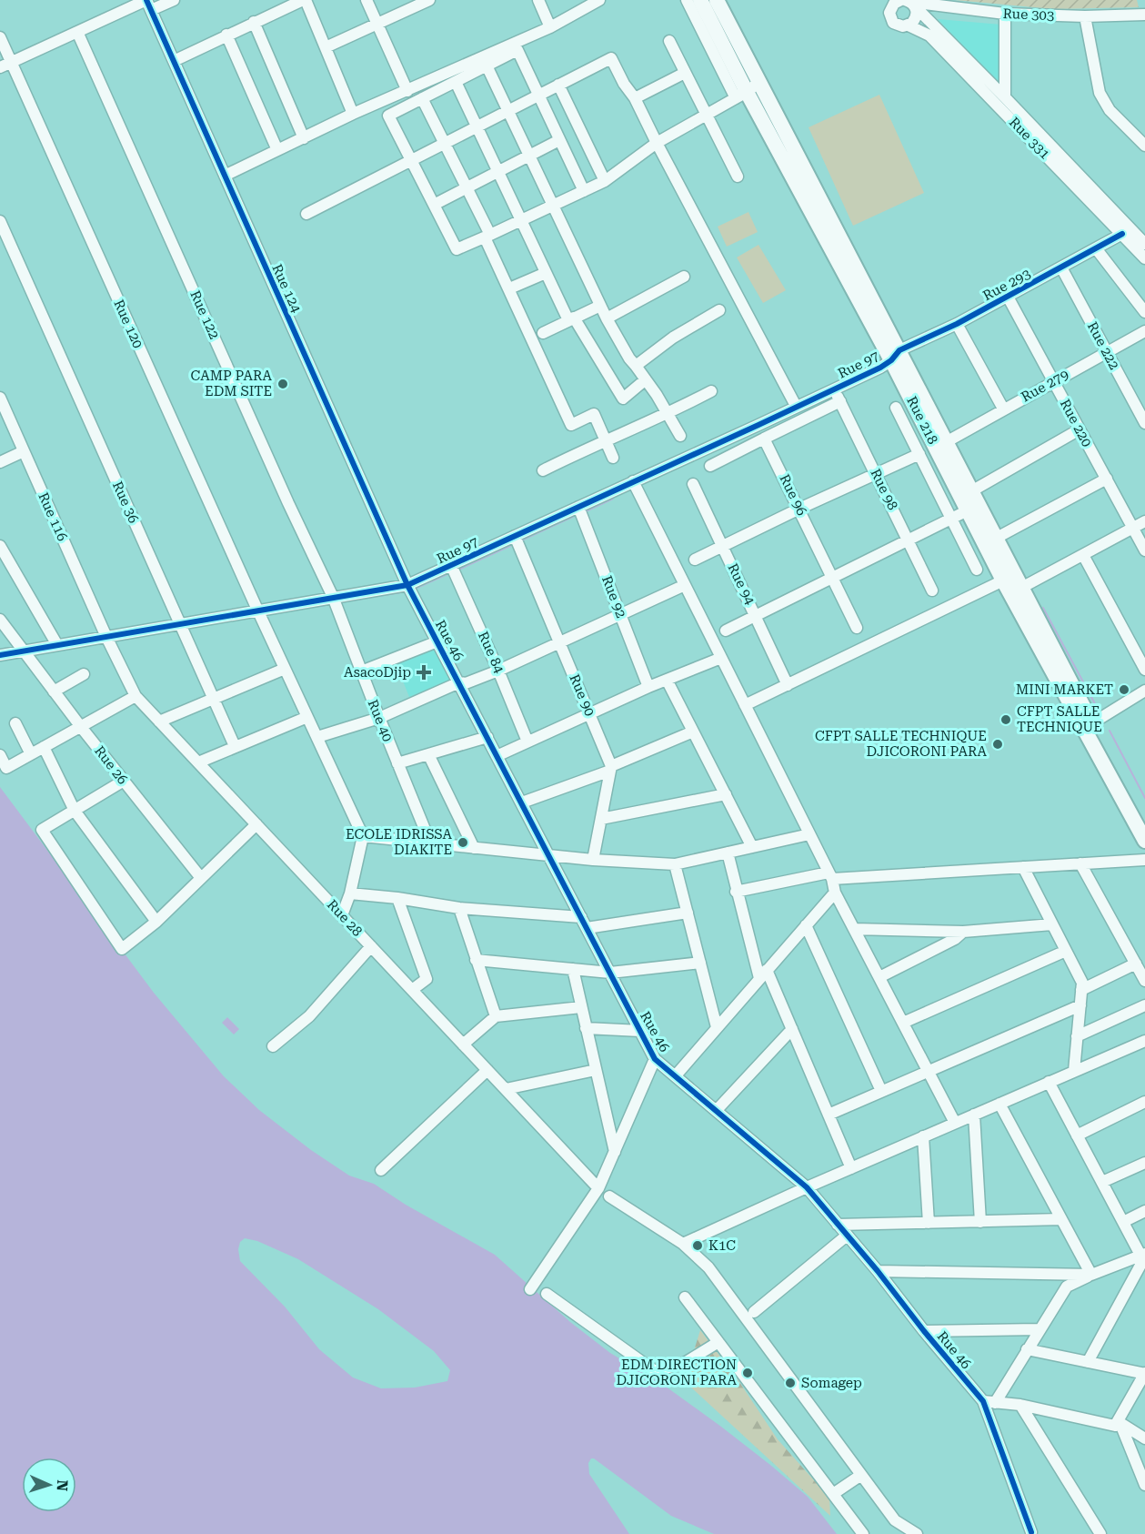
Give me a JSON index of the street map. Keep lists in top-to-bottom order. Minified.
{"streets":{"highway":["Rue 218"],"street":["Rue 303","Rue 331","Rue 293","Rue 124","Rue 122","Rue 120","Rue 222","Rue 97","Rue 279","Rue 220","Rue 98","Rue 96","Rue 36","Rue 116","Rue 94","Rue 92","Rue 46","Rue 84","Rue 90","Rue 40","Rue 26","Rue 28"]},"crossings":[["Rue 303","Rue 331"],["Rue 331","Rue 293"],["Rue 293","Rue 222"],["Rue 293","Rue 97"],["Rue 293","Rue 218"],["Rue 293","Rue 220"],["Rue 124","Rue 97"],["Rue 124","Rue 46"],["Rue 122","Rue 97"],["Rue 122","Rue 40"],["Rue 120","Rue 97"],["Rue 222","Rue 279"],["Rue 97","Rue 218"],["Rue 97","Rue 98"],["Rue 97","Rue 36"],["Rue 97","Rue 116"],["Rue 97","Rue 92"],["Rue 97","Rue 46"],["Rue 97","Rue 84"],["Rue 97","Rue 90"],["Rue 97","Rue 40"],["Rue 97","Rue 26"],["Rue 97","Rue 28"],["Rue 279","Rue 218"],["Rue 279","Rue 220"],["Rue 116","Rue 28"]],"places":{"other":["CAMP PARA EDM SITE","MINI MARKET","CFPT SALLE TECHNIQUE","CFPT SALLE TECHNIQUE DJICORONI PARA","ECOLE IDRISSA DIAKITE","K1C","EDM DIRECTION DJICORONI PARA","Somagep"],"health":["AsacoDjip"]},"north":"right"}
